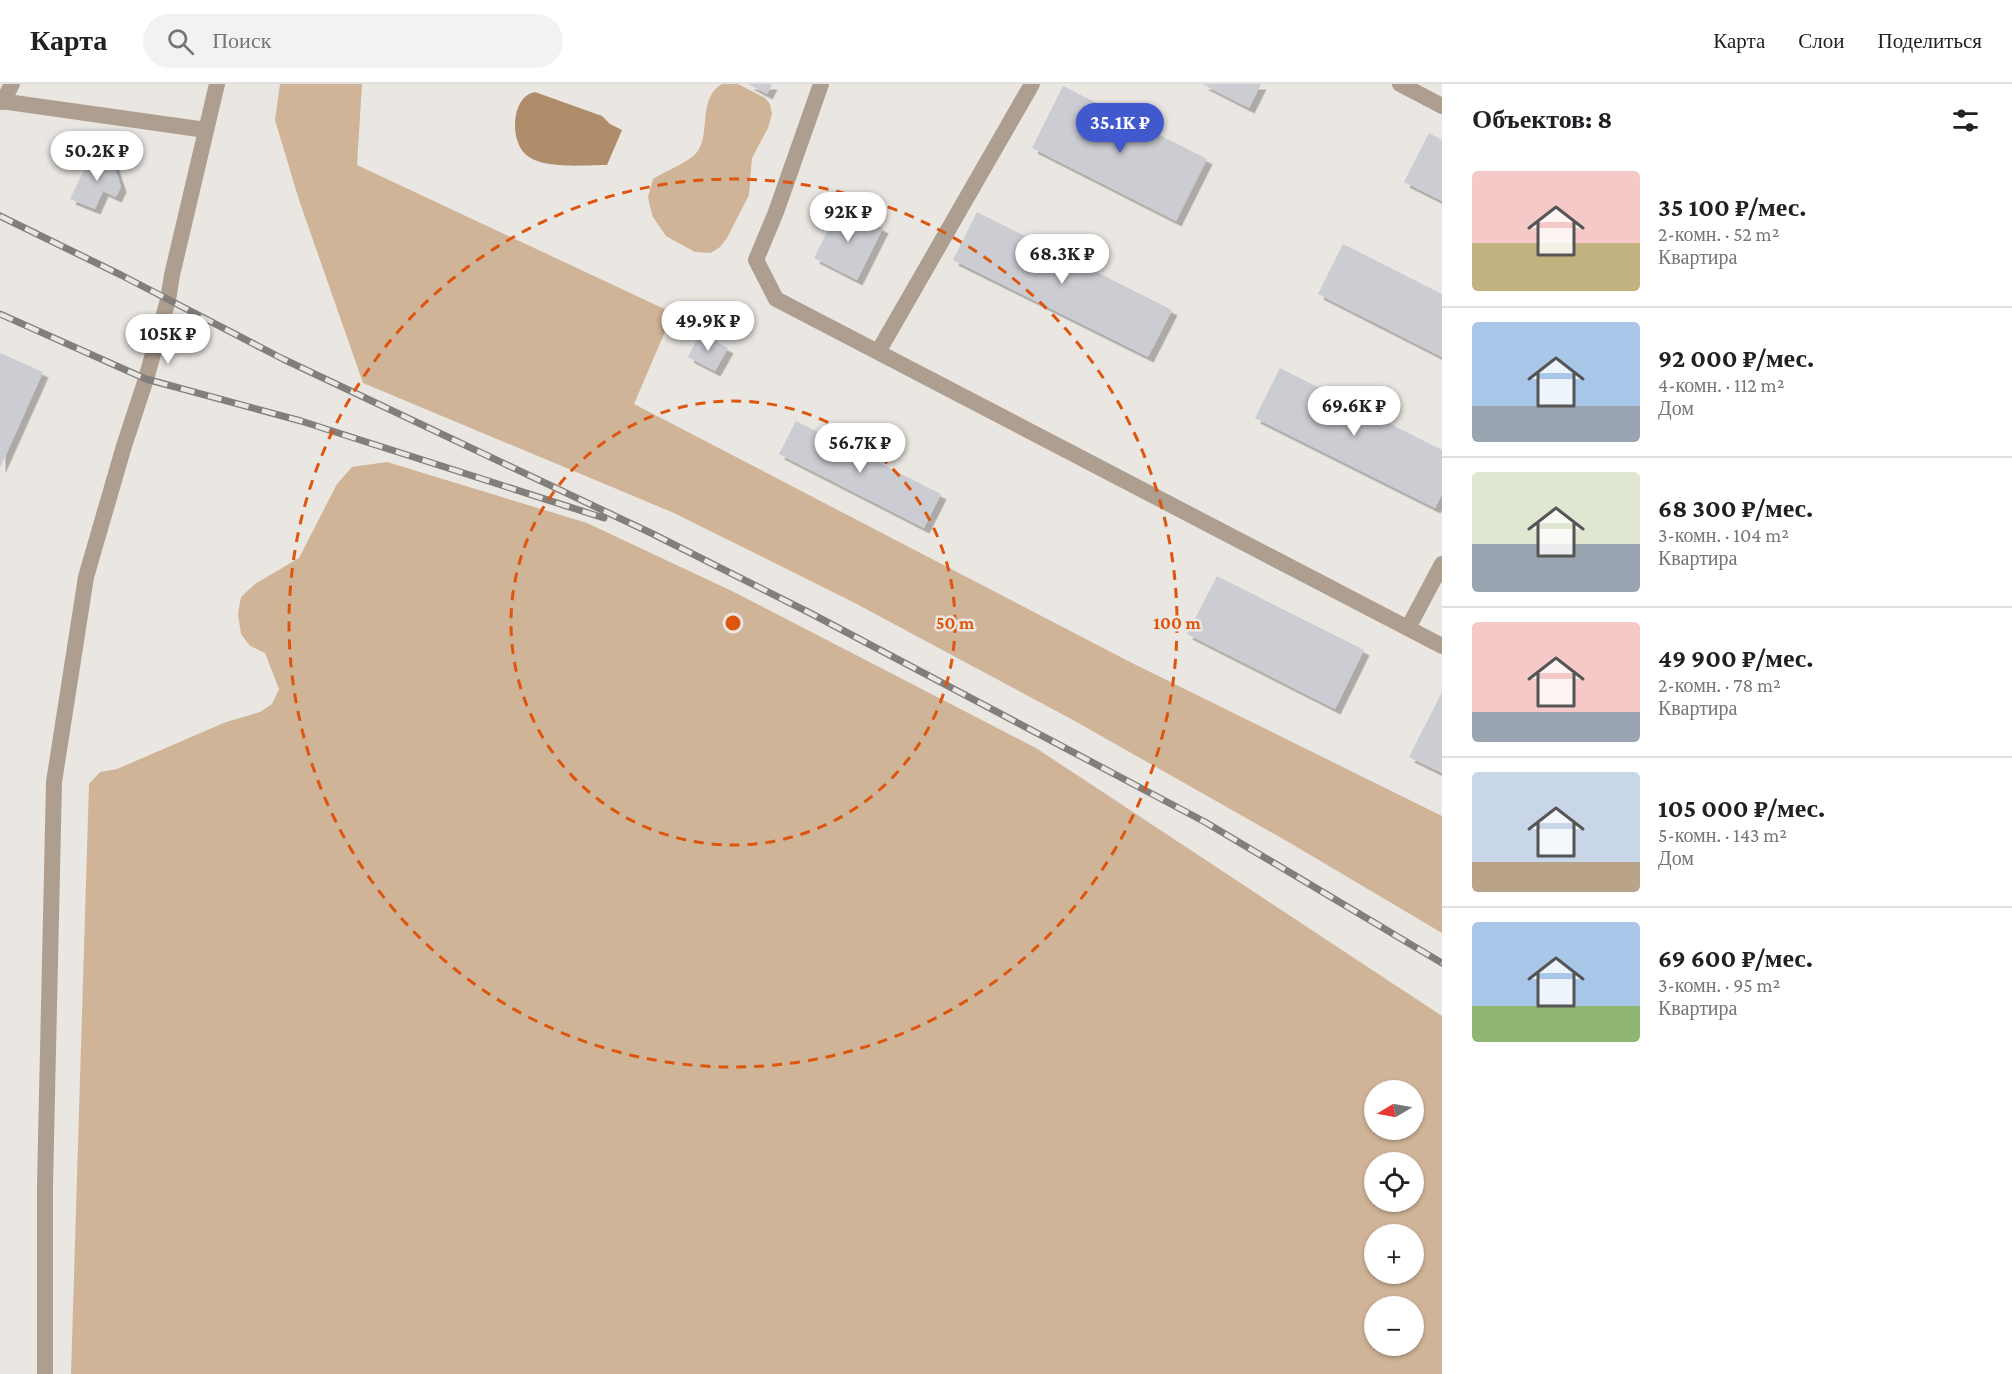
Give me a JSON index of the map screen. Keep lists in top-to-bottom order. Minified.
{"north":"left","page":{"header":"Карта","search":"Поиск","nav":["Карта","Слои","Поделиться"],"heading":"Объектов: 8","price":["35.1K ₽","50.2K ₽","92K ₽","68.3K ₽","49.9K ₽","105K ₽","69.6K ₽","56.7K ₽"],"list":[{"name":"35 100 ₽/мес.","note":"2-комн. · 52 m² · Квартира"},{"name":"92 000 ₽/мес.","note":"4-комн. · 112 m² · Дом"},{"name":"68 300 ₽/мес.","note":"3-комн. · 104 m² · Квартира"},{"name":"49 900 ₽/мес.","note":"2-комн. · 78 m² · Квартира"},{"name":"105 000 ₽/мес.","note":"5-комн. · 143 m² · Дом"},{"name":"69 600 ₽/мес.","note":"3-комн. · 95 m² · Квартира"}],"map_buttons":["+","−"]},"rings":["50 m","100 m"]}
